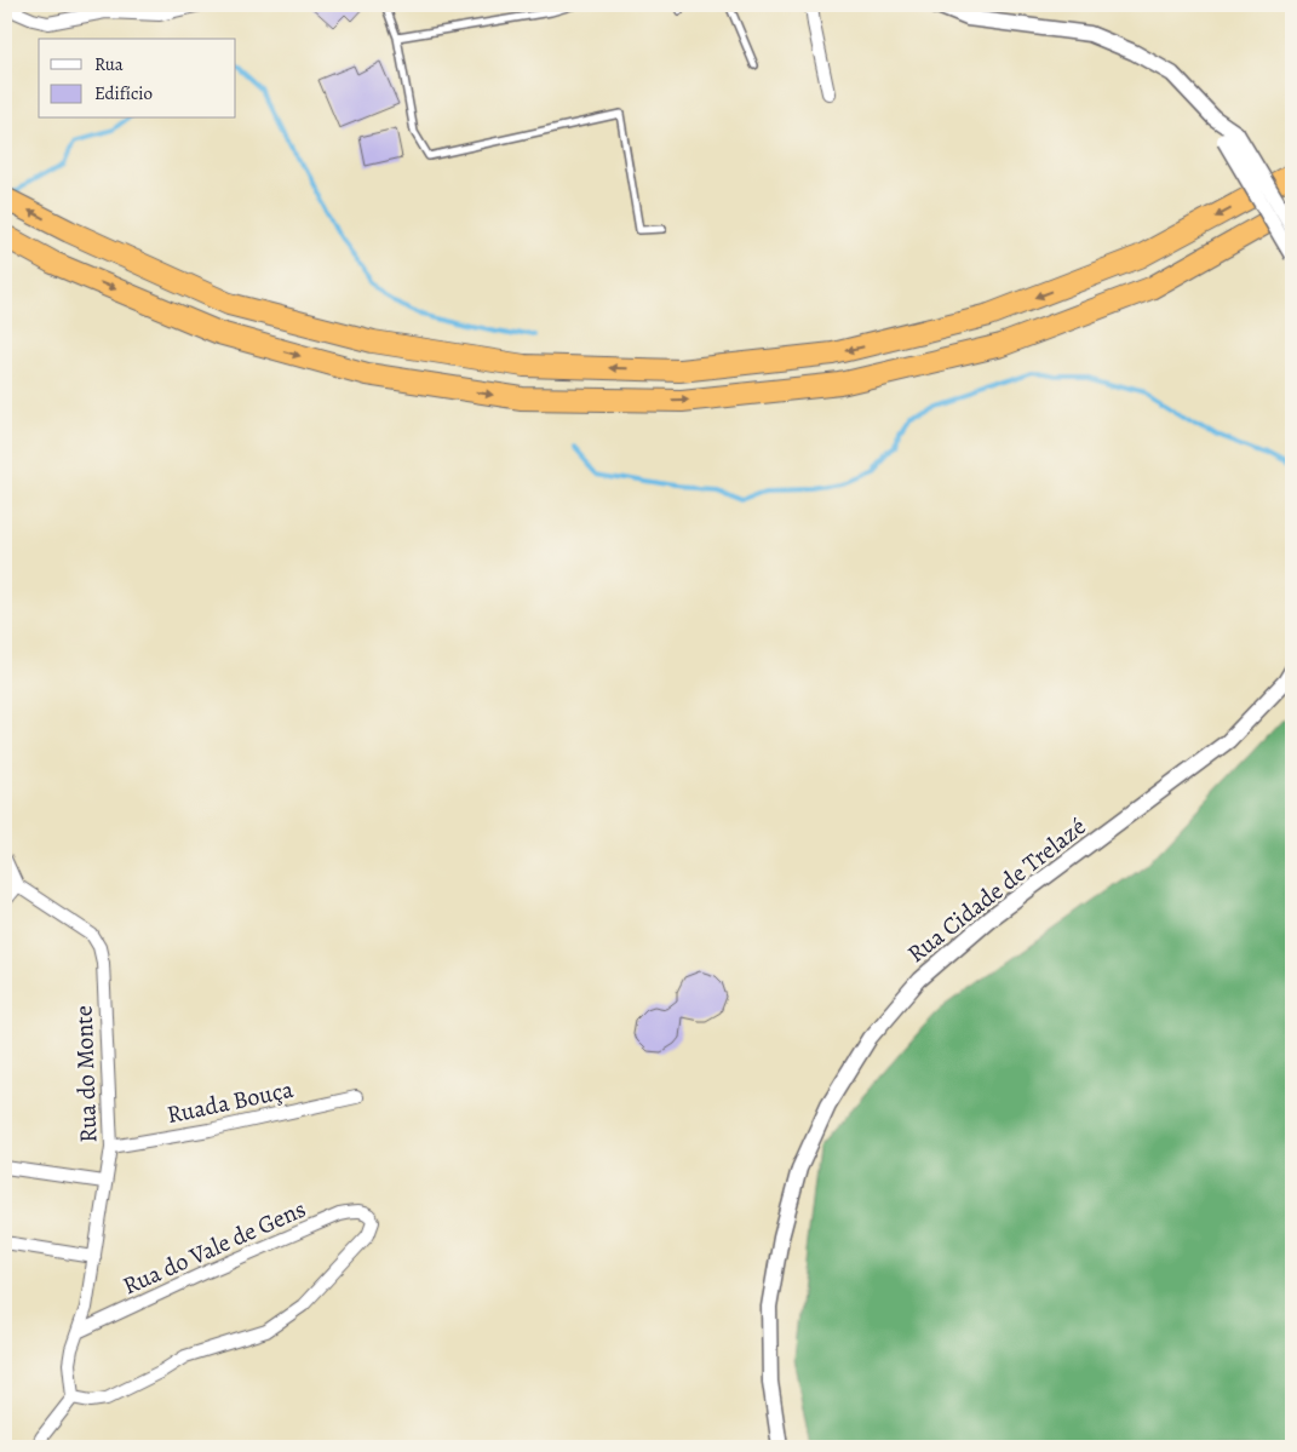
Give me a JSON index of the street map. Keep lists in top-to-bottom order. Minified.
{"streets":{"street":["Rua Cidade de Trelazé","Rua do Monte","Ruada Bouça","Rua do Vale de Gens"]},"crossings":[["Rua do Monte","Ruada Bouça"],["Rua do Monte","Rua do Vale de Gens"]],"legend":["Rua","Edifício"]}
